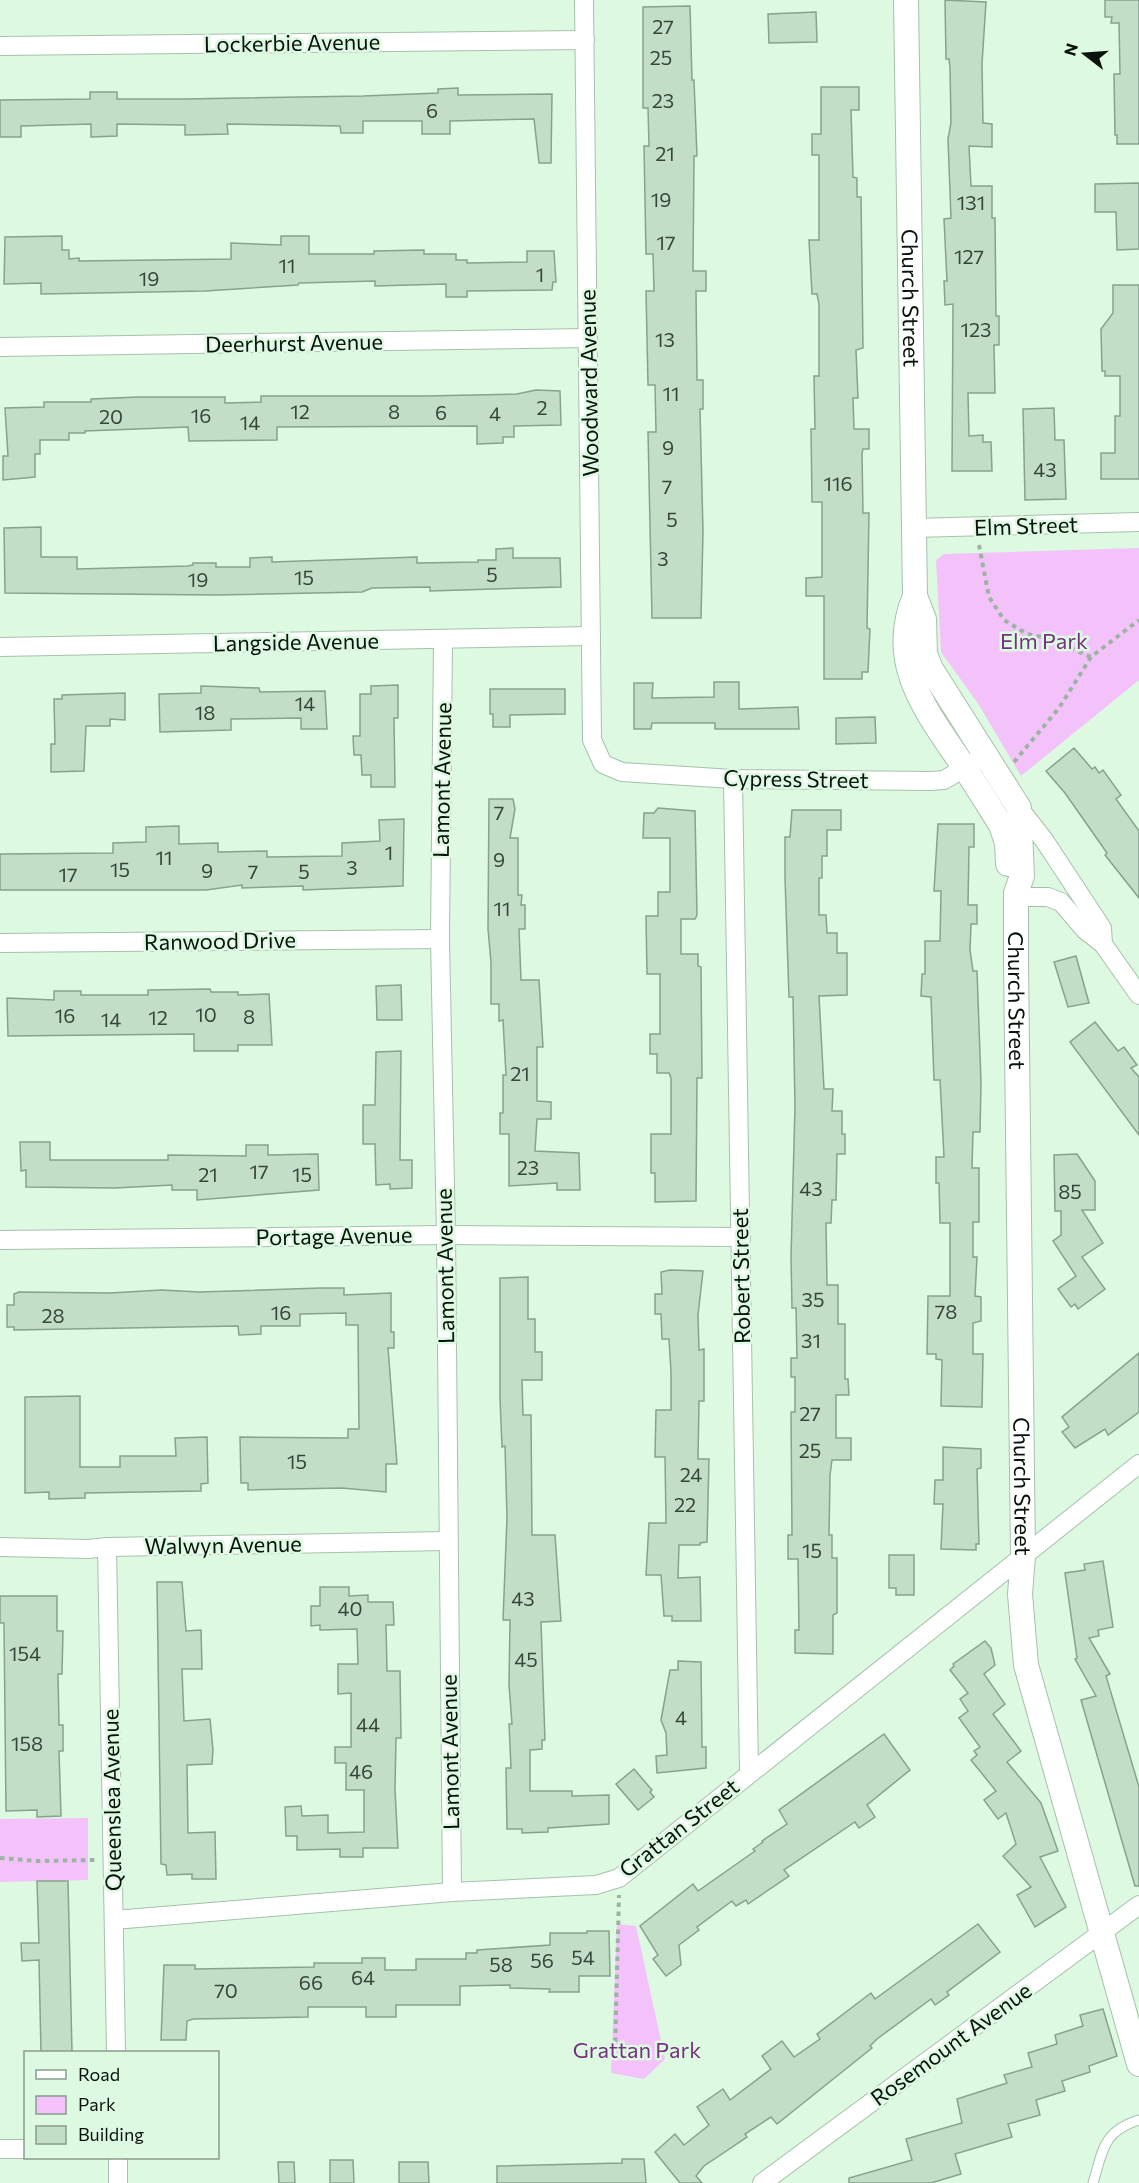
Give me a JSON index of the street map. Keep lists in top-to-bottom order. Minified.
{"streets":{"street":["Lockerbie Avenue","Church Street","Deerhurst Avenue","Woodward Avenue","Elm Street","Langside Avenue","Cypress Street","Lamont Avenue","Ranwood Drive","Portage Avenue","Robert Street","Walwyn Avenue","Queenslea Avenue","Grattan Street","Rosemount Avenue"]},"crossings":[["Lockerbie Avenue","Woodward Avenue"],["Church Street","Elm Street"],["Church Street","Cypress Street"],["Church Street","Grattan Street"],["Church Street","Rosemount Avenue"],["Deerhurst Avenue","Woodward Avenue"],["Woodward Avenue","Langside Avenue"],["Woodward Avenue","Cypress Street"],["Langside Avenue","Lamont Avenue"],["Cypress Street","Robert Street"],["Lamont Avenue","Ranwood Drive"],["Lamont Avenue","Portage Avenue"],["Lamont Avenue","Walwyn Avenue"],["Lamont Avenue","Grattan Street"],["Portage Avenue","Robert Street"],["Robert Street","Grattan Street"],["Walwyn Avenue","Queenslea Avenue"],["Queenslea Avenue","Grattan Street"]],"parks":["Elm Park","Grattan Park"],"house_numbers":["27","25","23","6","21","19","131","17","127","11","1","19","123","13","11","2","12","8","6","4","16","20","14","9","43","116","7","5","3","5","15","19","14","18","7","1","11","9","3","15","9","7","5","17","11","10","16","8","12","14","21","23","17","21","15","43","85","35","78","16","28","31","27","25","15","24","22","15","43","40","154","45","4","44","158","46","54","56","58","64","66","70"],"legend":["Road","Park","Building"],"north":"left"}
